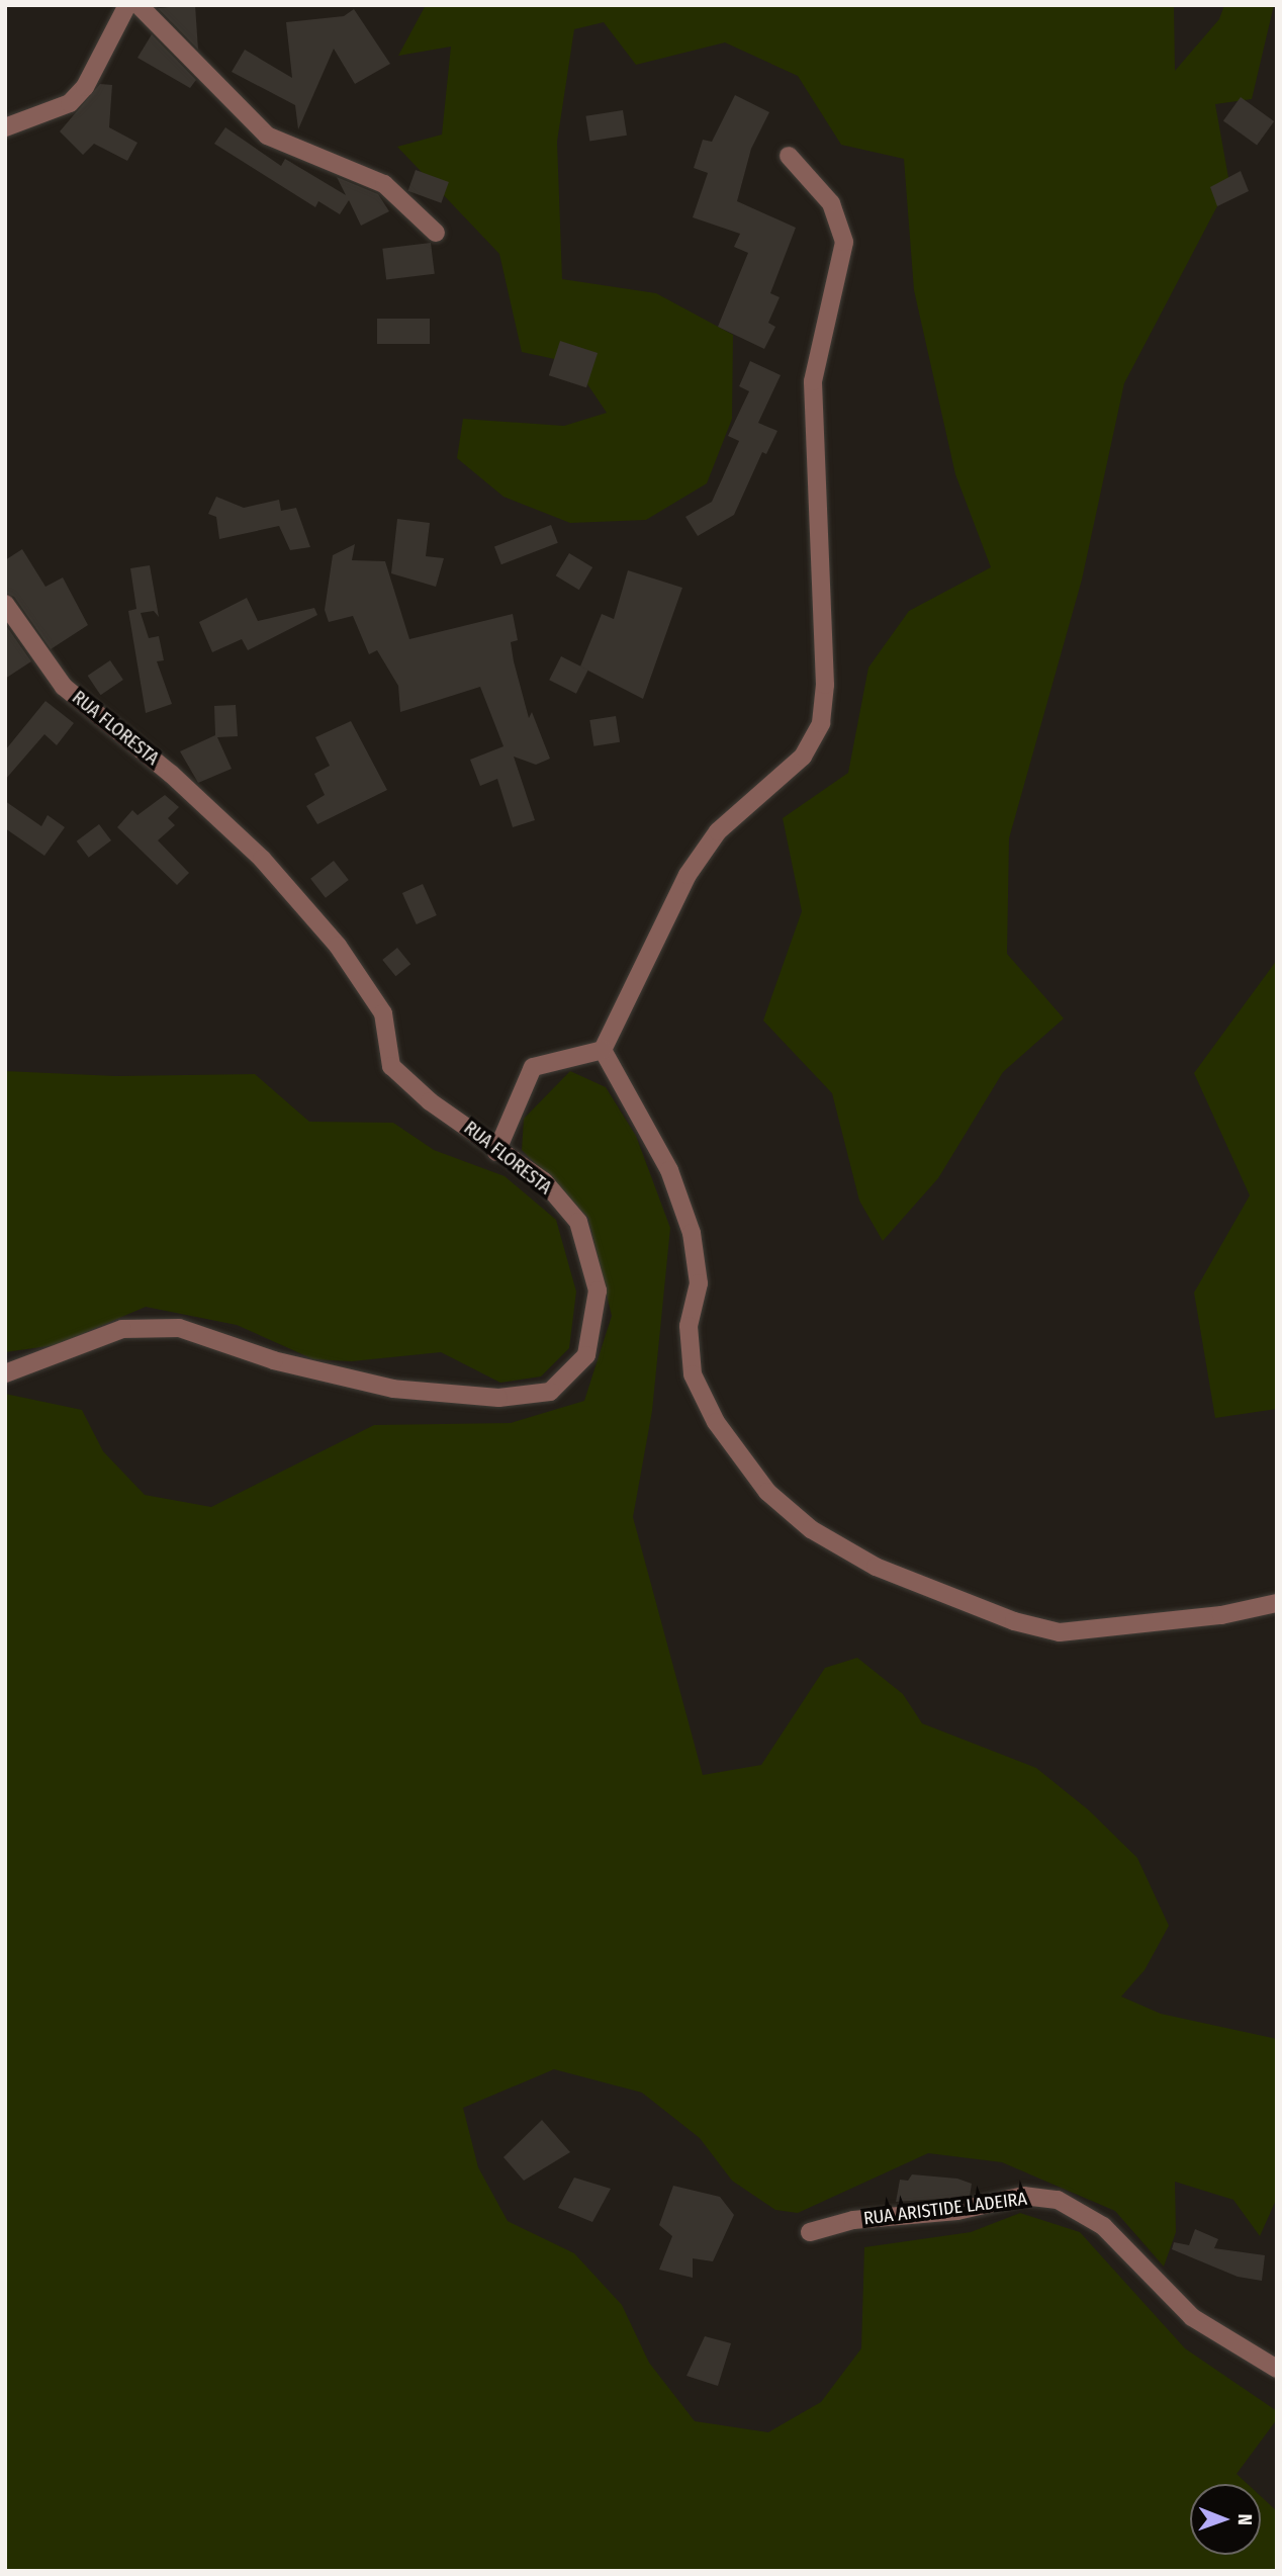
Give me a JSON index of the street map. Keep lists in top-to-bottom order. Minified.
{"streets":{"street":["RUA FLORESTA","RUA ARISTIDE LADEIRA"]},"north":"right"}
